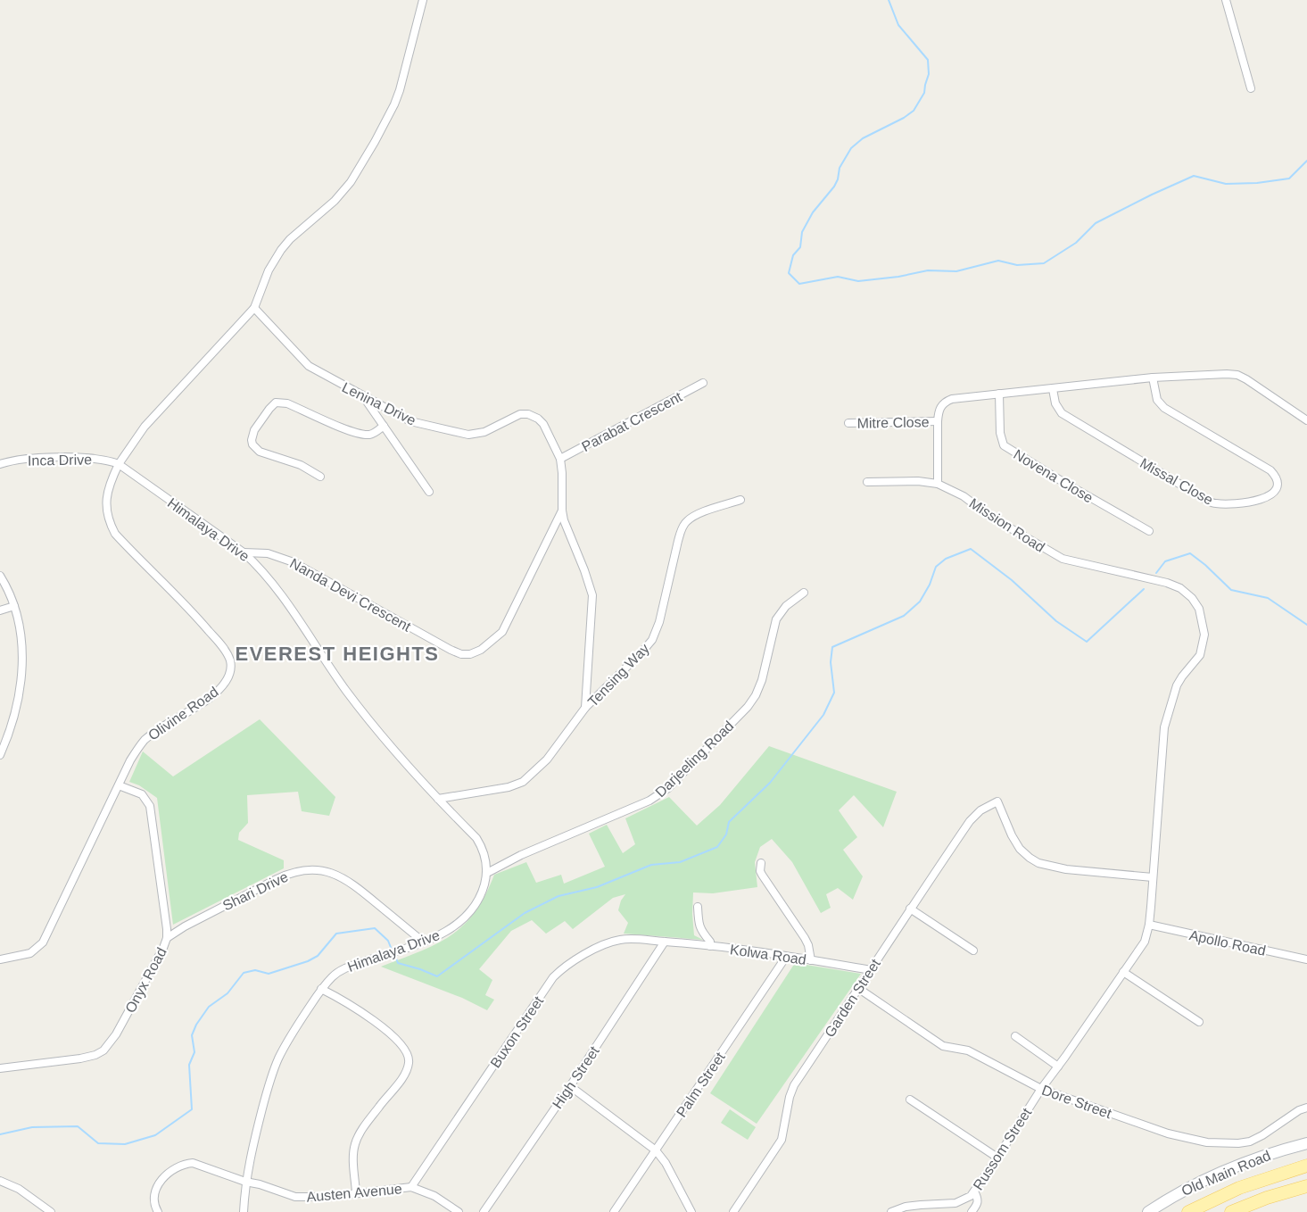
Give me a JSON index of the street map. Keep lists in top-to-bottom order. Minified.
{"streets":{"street":["Lenina Drive","Parabat Crescent","Mitre Close","Inca Drive","Novena Close","Missal Close","Mission Road","Himalaya Drive","Nanda Devi Crescent","Tensing Way","Olivine Road","Darjeeling Road","Shari Drive","Apollo Road","Kolwa Road","Onyx Road","Garden Street","Buxon Street","High Street","Palm Street","Dore Street","Russom Street","Old Main Road","Austen Avenue"]},"crossings":[["Lenina Drive","Parabat Crescent"],["Inca Drive","Himalaya Drive"],["Inca Drive","Olivine Road"],["Mission Road","Apollo Road"],["Mission Road","Garden Street"],["Mission Road","Russom Street"],["Himalaya Drive","Nanda Devi Crescent"],["Himalaya Drive","Tensing Way"],["Himalaya Drive","Olivine Road"],["Himalaya Drive","Darjeeling Road"],["Himalaya Drive","Shari Drive"],["Himalaya Drive","Austen Avenue"],["Olivine Road","Onyx Road"],["Shari Drive","Onyx Road"],["Apollo Road","Russom Street"],["Kolwa Road","Garden Street"],["Kolwa Road","Buxon Street"],["Kolwa Road","High Street"],["Kolwa Road","Palm Street"],["Garden Street","Dore Street"],["Buxon Street","High Street"],["Buxon Street","Austen Avenue"],["Dore Street","Russom Street"]],"districts":["EVEREST HEIGHTS"]}
